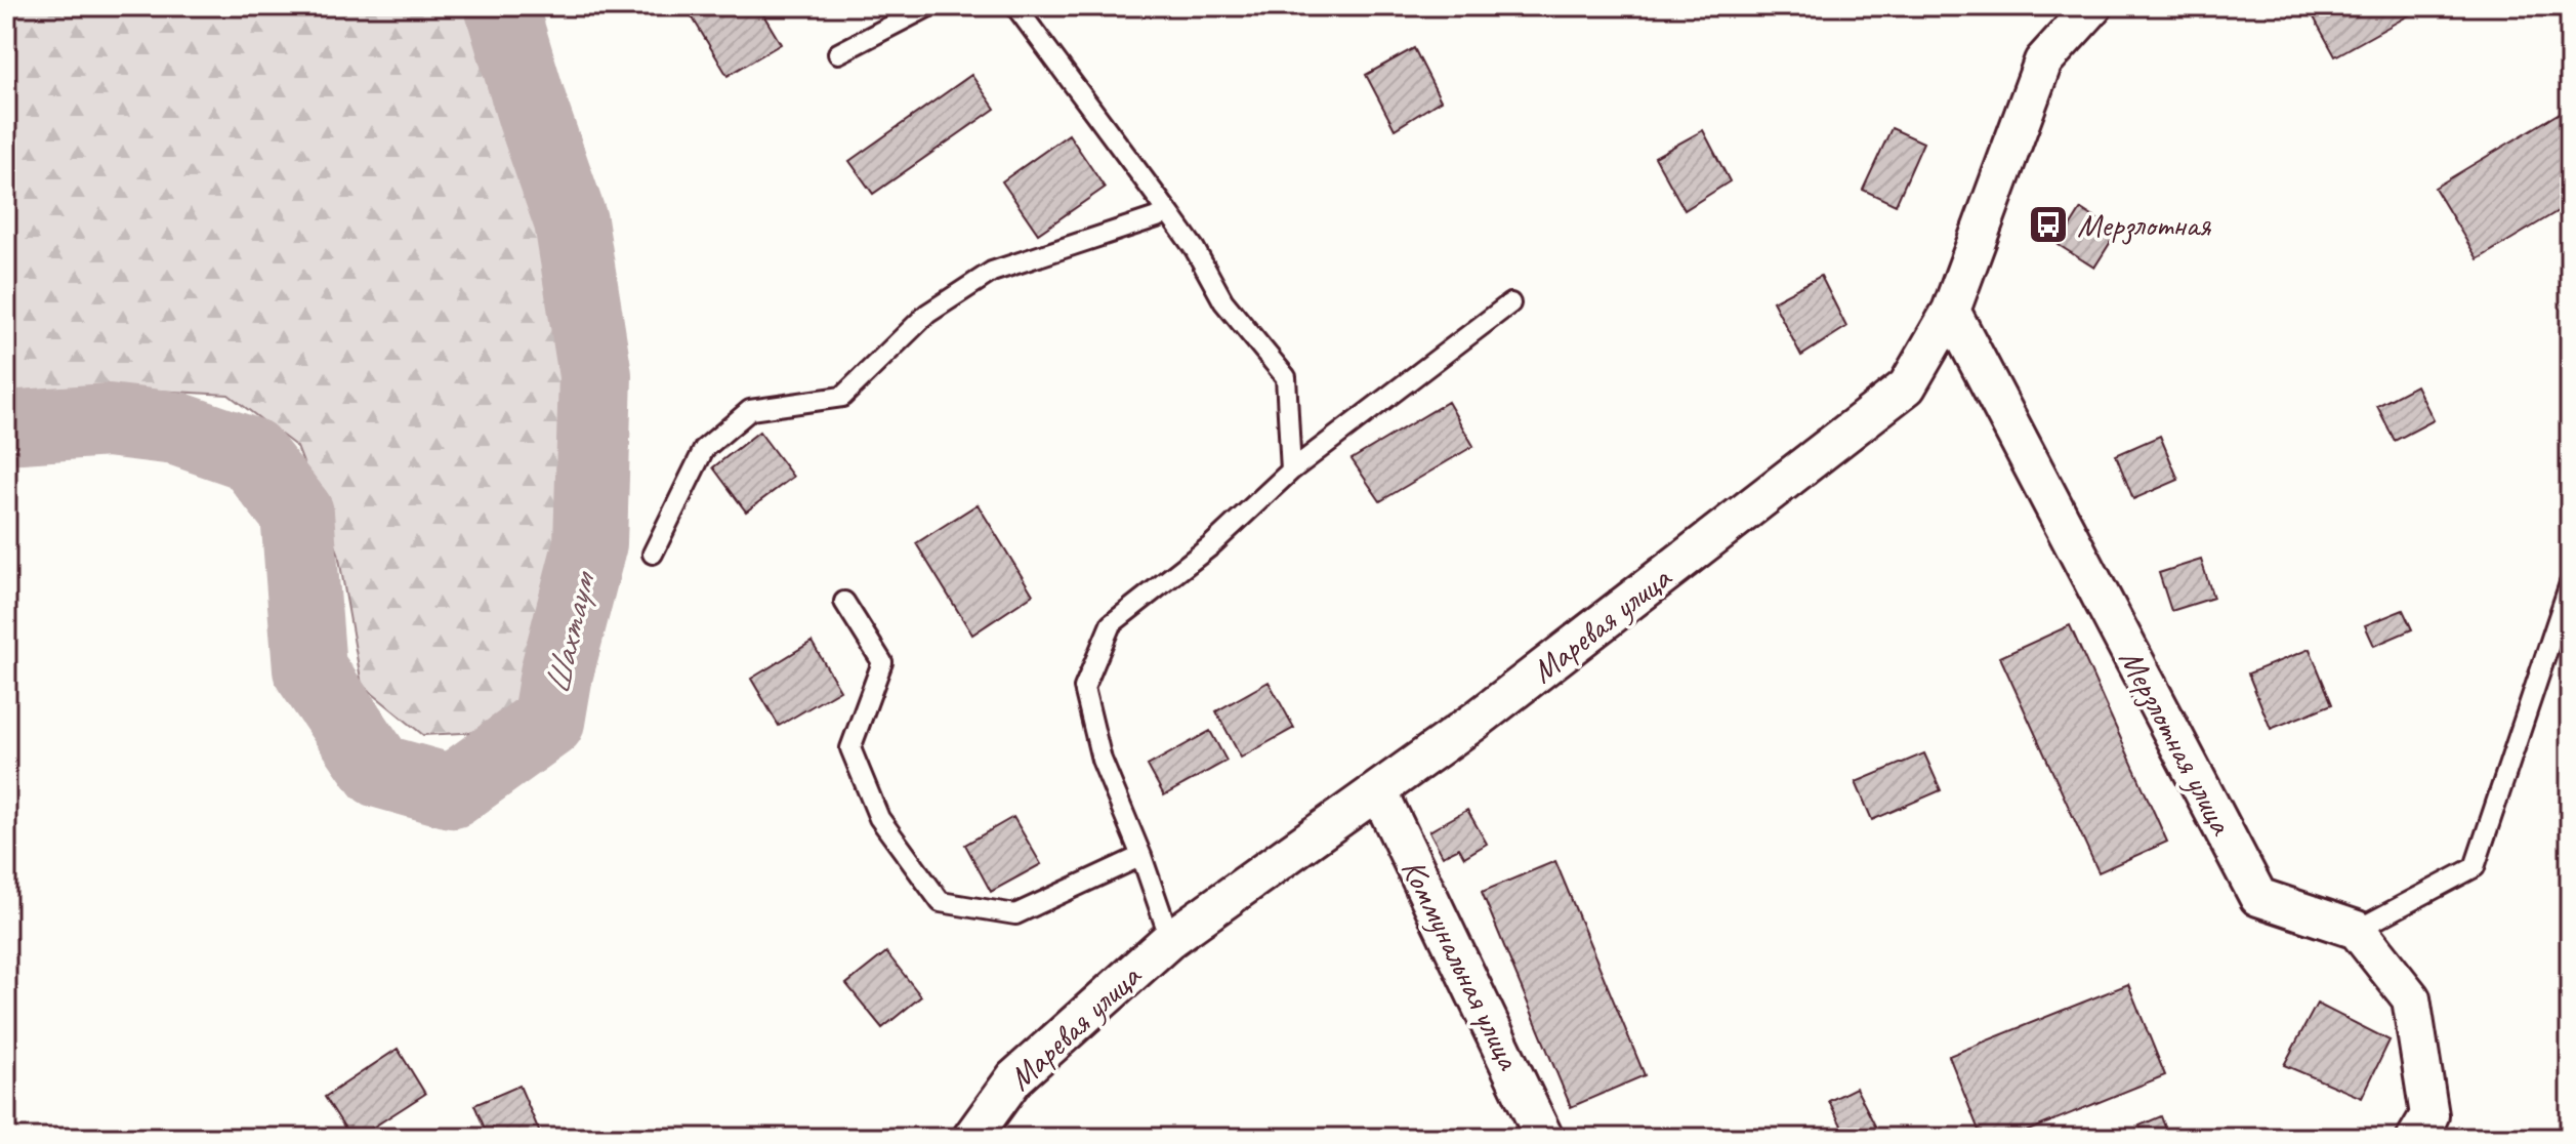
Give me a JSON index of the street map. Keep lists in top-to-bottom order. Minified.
{"streets":{"street":["Маревая улица","Мерзлотная улица","Коммунальная улица"]},"crossings":[["Маревая улица","Мерзлотная улица"],["Маревая улица","Коммунальная улица"]],"water":["Шахтаум"],"places":{"bus stop":["Мерзлотная"]}}
